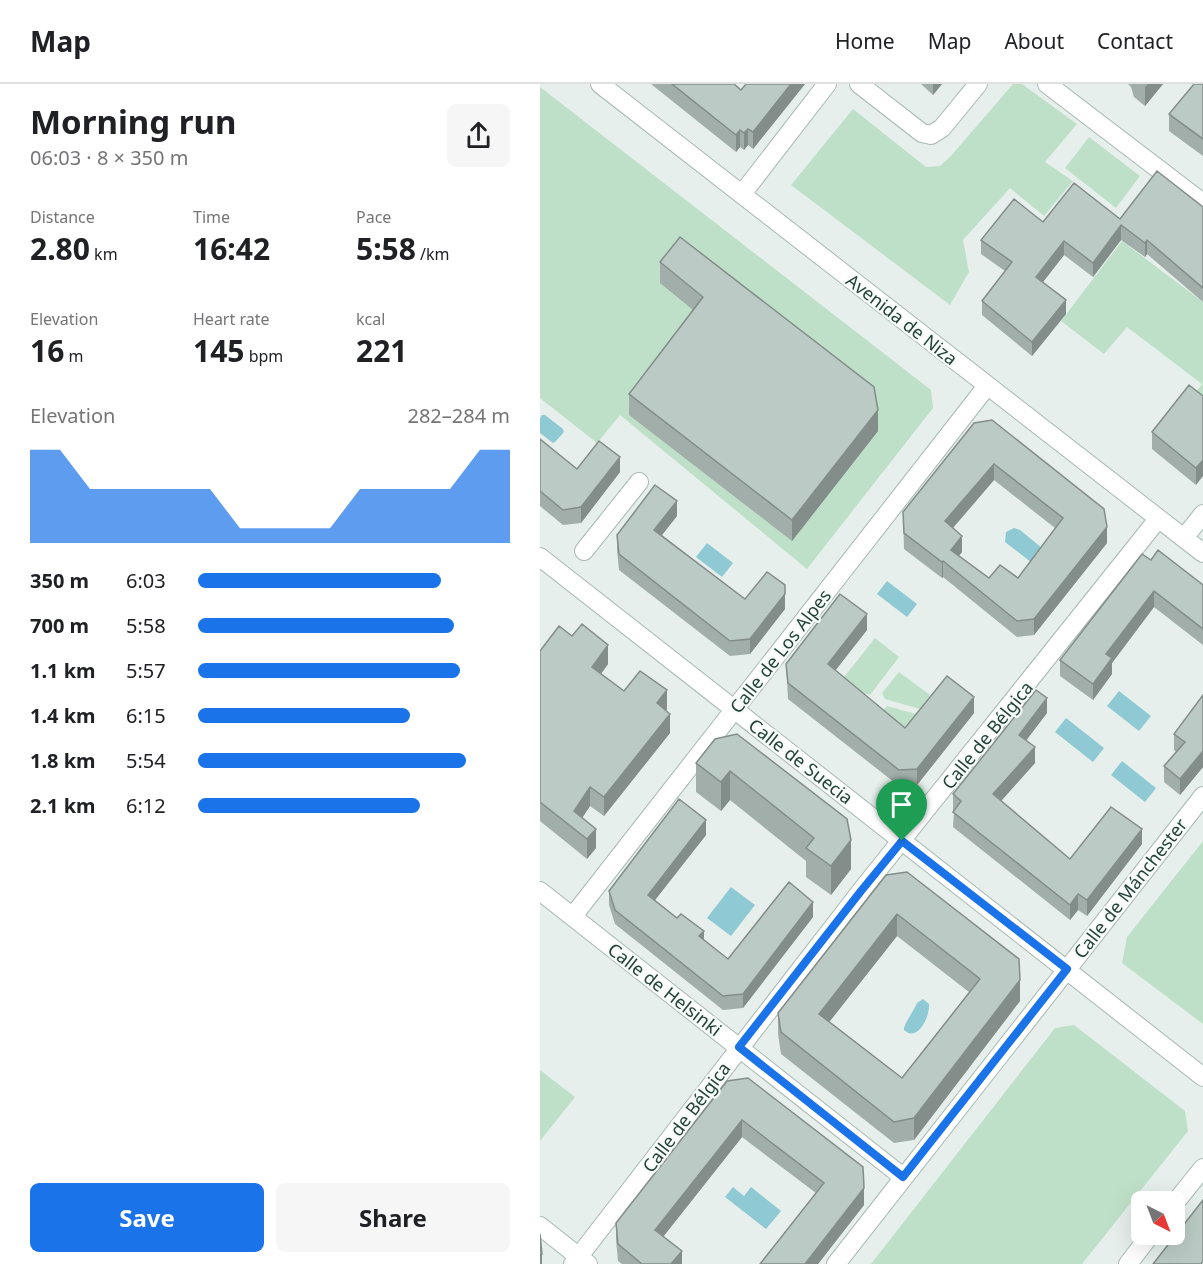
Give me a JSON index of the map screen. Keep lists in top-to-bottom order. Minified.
{"streets":{"street":["Avenida de Niza","Calle de Los Alpes","Calle de Bélgica","Calle de Suecia","Calle de Mánchester","Calle de Helsinki"]},"crossings":[["Avenida de Niza","Calle de Los Alpes"],["Avenida de Niza","Calle de Bélgica"],["Calle de Los Alpes","Calle de Suecia"],["Calle de Los Alpes","Calle de Helsinki"],["Calle de Bélgica","Calle de Suecia"],["Calle de Bélgica","Calle de Helsinki"],["Calle de Suecia","Calle de Mánchester"],["Calle de Mánchester","Calle de Helsinki"]],"north":"bottom right","page":{"header":"Map","nav":["Home","Map","About","Contact"],"heading":["Morning run","06:03 · 8 × 350 m"],"stats":[["Distance","2.80 km"],["Time","16:42"],["Pace","5:58 /km"],["Elevation","16 m"],["Heart rate","145 bpm"],["kcal","221"]],"chart":["Elevation","282–284 m"],"list":[{"name":"350 m","note":"6:03"},{"name":"700 m","note":"5:58"},{"name":"1.1 km","note":"5:57"},{"name":"1.4 km","note":"6:15"},{"name":"1.8 km","note":"5:54"},{"name":"2.1 km","note":"6:12"}],"buttons":["Save","Share"]}}
